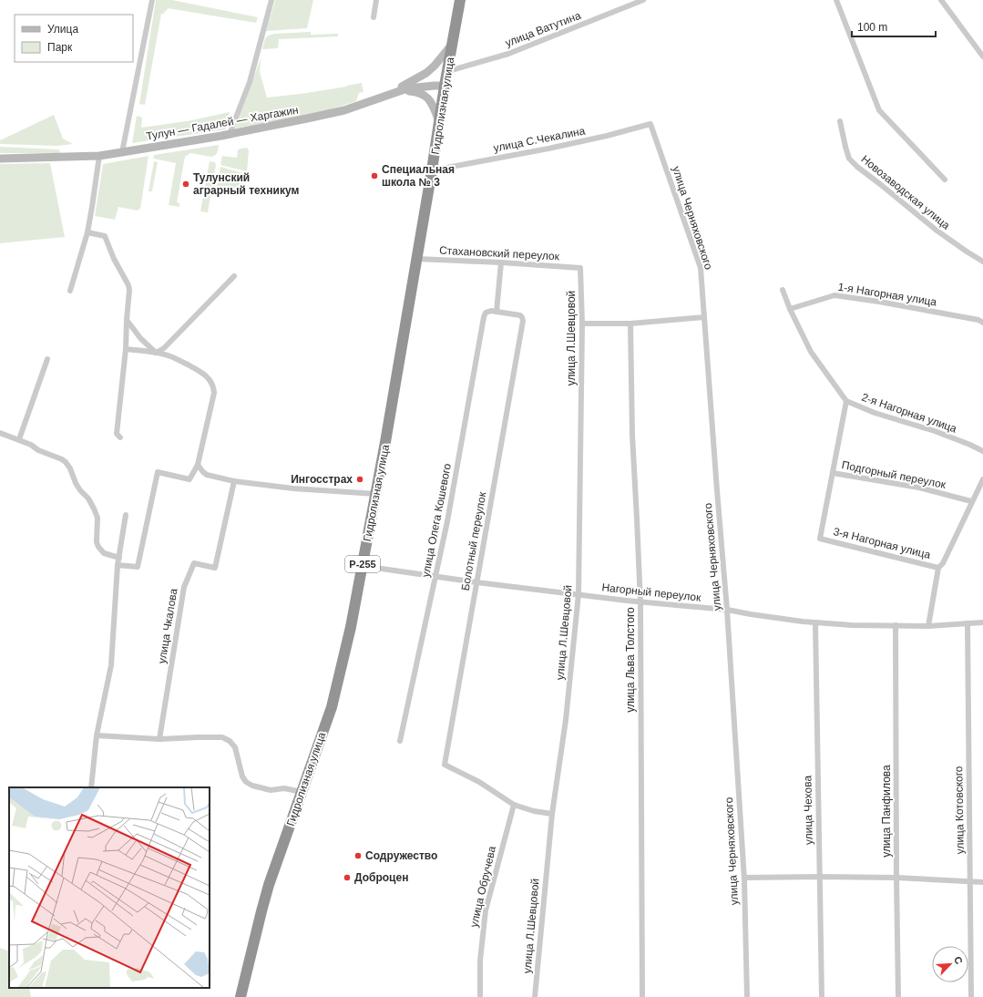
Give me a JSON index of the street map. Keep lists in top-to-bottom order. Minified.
{"streets":{"highway":["Гидролизная улица","Р-255"],"street":["улица Ватутина","Тулун — Гадалей — Харгажин","улица С.Чекалина","Новозаводская улица","улица Черняховского","Стахановский переулок","1-я Нагорная улица","улица Л.Шевцовой","2-я Нагорная улица","Подгорный переулок","улица Олега Кошевого","Болотный переулок","3-я Нагорная улица","Нагорный переулок","улица Чкалова","улица Льва Толстого","улица Чехова","улица Котовского","улица Панфилова","улица Обручева"]},"crossings":[["улица Ватутина","Гидролизная улица"],["Гидролизная улица","Тулун — Гадалей — Харгажин"],["Гидролизная улица","улица С.Чекалина"],["Гидролизная улица","Стахановский переулок"],["Гидролизная улица","Нагорный переулок"],["улица С.Чекалина","улица Черняховского"],["улица Черняховского","Нагорный переулок"],["Стахановский переулок","улица Л.Шевцовой"],["1-я Нагорная улица","2-я Нагорная улица"],["улица Л.Шевцовой","Нагорный переулок"],["Подгорный переулок","3-я Нагорная улица"],["улица Олега Кошевого","Болотный переулок"],["улица Олега Кошевого","Нагорный переулок"],["Болотный переулок","Нагорный переулок"],["Болотный переулок","улица Обручева"],["3-я Нагорная улица","Нагорный переулок"],["Нагорный переулок","улица Льва Толстого"],["Нагорный переулок","улица Чехова"],["Нагорный переулок","улица Котовского"],["Нагорный переулок","улица Панфилова"]],"places":["Специальная школа № 3","Тулунский аграрный техникум","Ингосстрах","Содружество","Доброцен"],"legend":["Улица","Парк"],"scale_bar":"100 m","north":"top right"}
